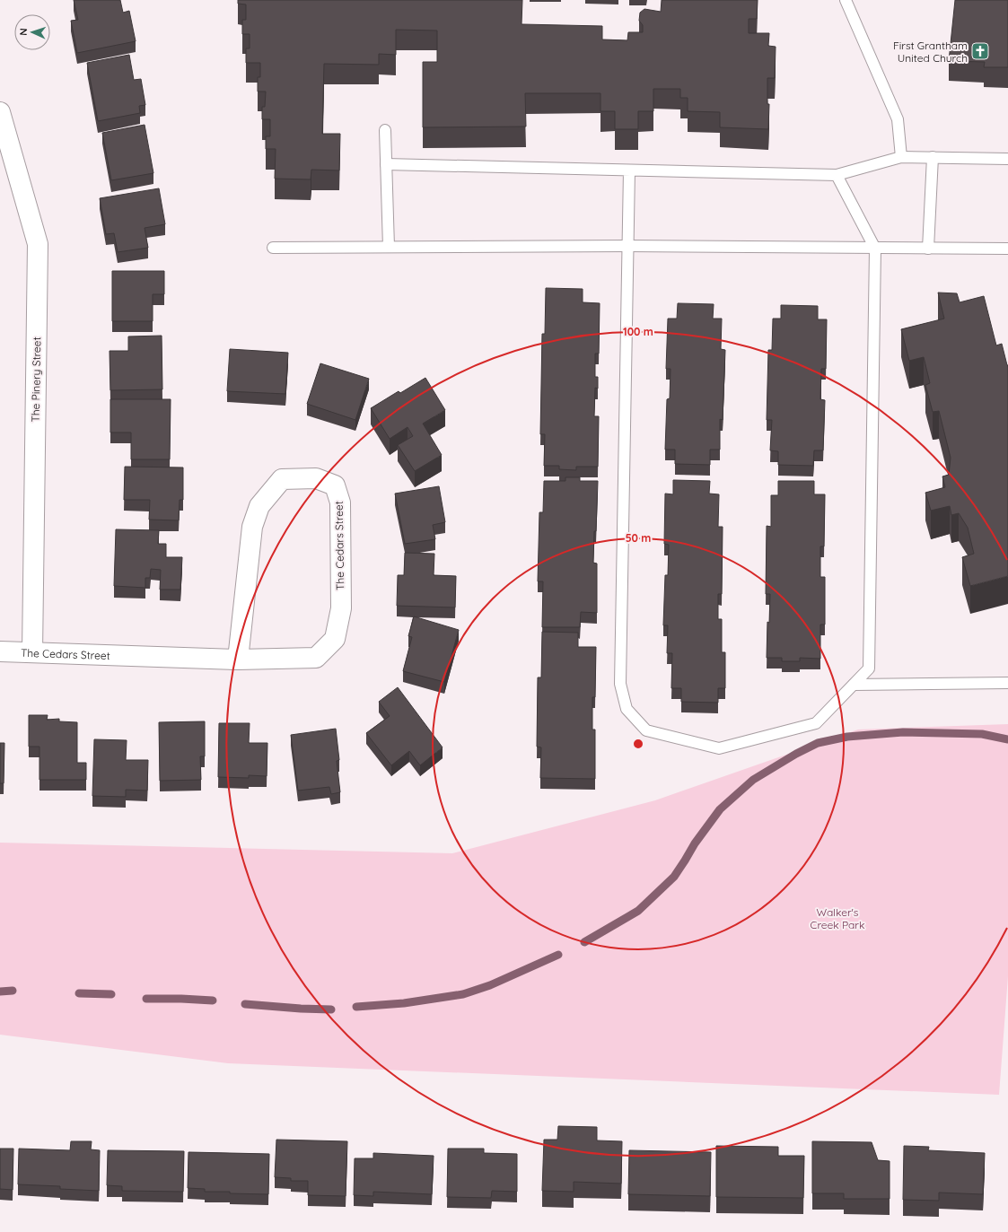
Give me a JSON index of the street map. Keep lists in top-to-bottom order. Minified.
{"streets":{"street":["The Pinery Street","The Cedars Street"]},"crossings":[["The Pinery Street","The Cedars Street"]],"parks":["Walker's Creek Park"],"places":{"church":["First Grantham United Church"]},"north":"left","rings":["100 m","50 m"]}
